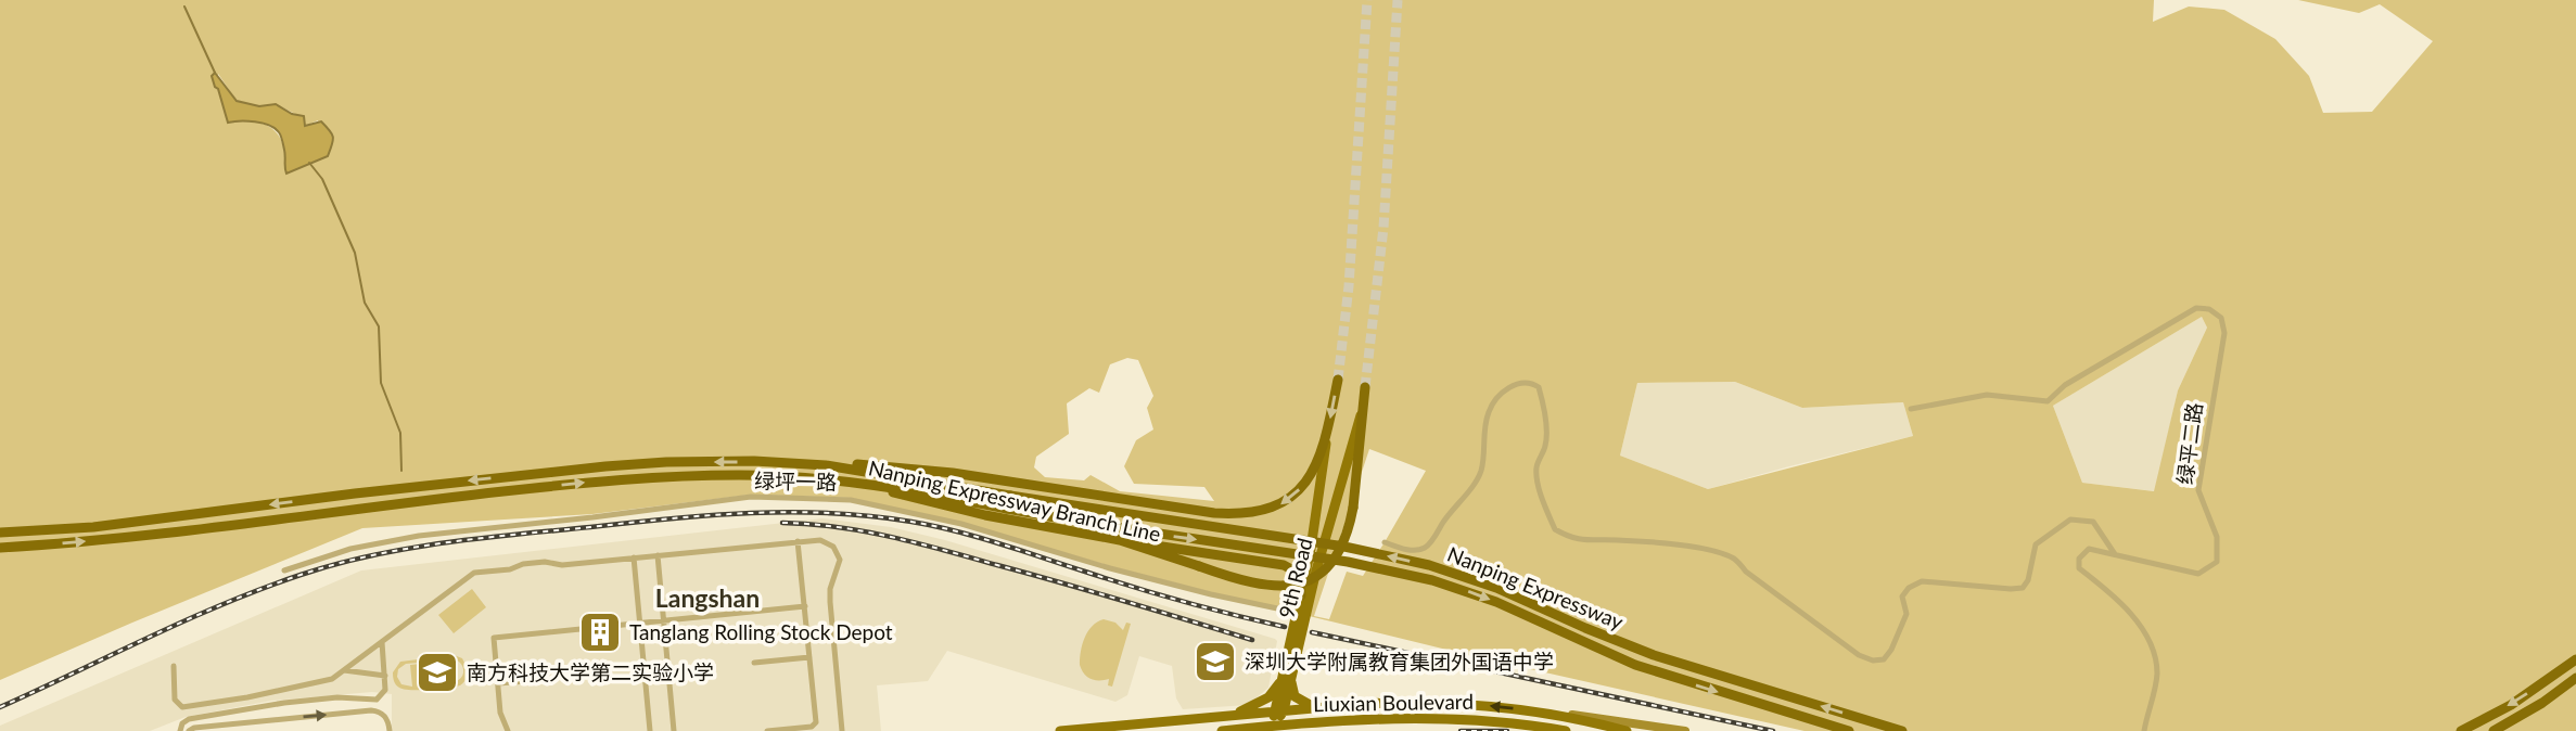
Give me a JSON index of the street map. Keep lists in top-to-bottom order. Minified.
{"streets":{"highway":["Nanping Expressway Branch Line","Nanping Expressway"],"main road":["9th Road","Liuxian Boulevard"],"street":["绿平二路","绿坪一路"]},"crossings":[["绿坪一路","9th Road"],["Nanping Expressway Branch Line","9th Road"],["Nanping Expressway Branch Line","Nanping Expressway"],["9th Road","Liuxian Boulevard"]],"districts":["Langshan"],"places":{"building":["Tanglang Rolling Stock Depot"],"school or university":["深圳大学附属教育集团外国语中学","南方科技大学第二实验小学"]}}
